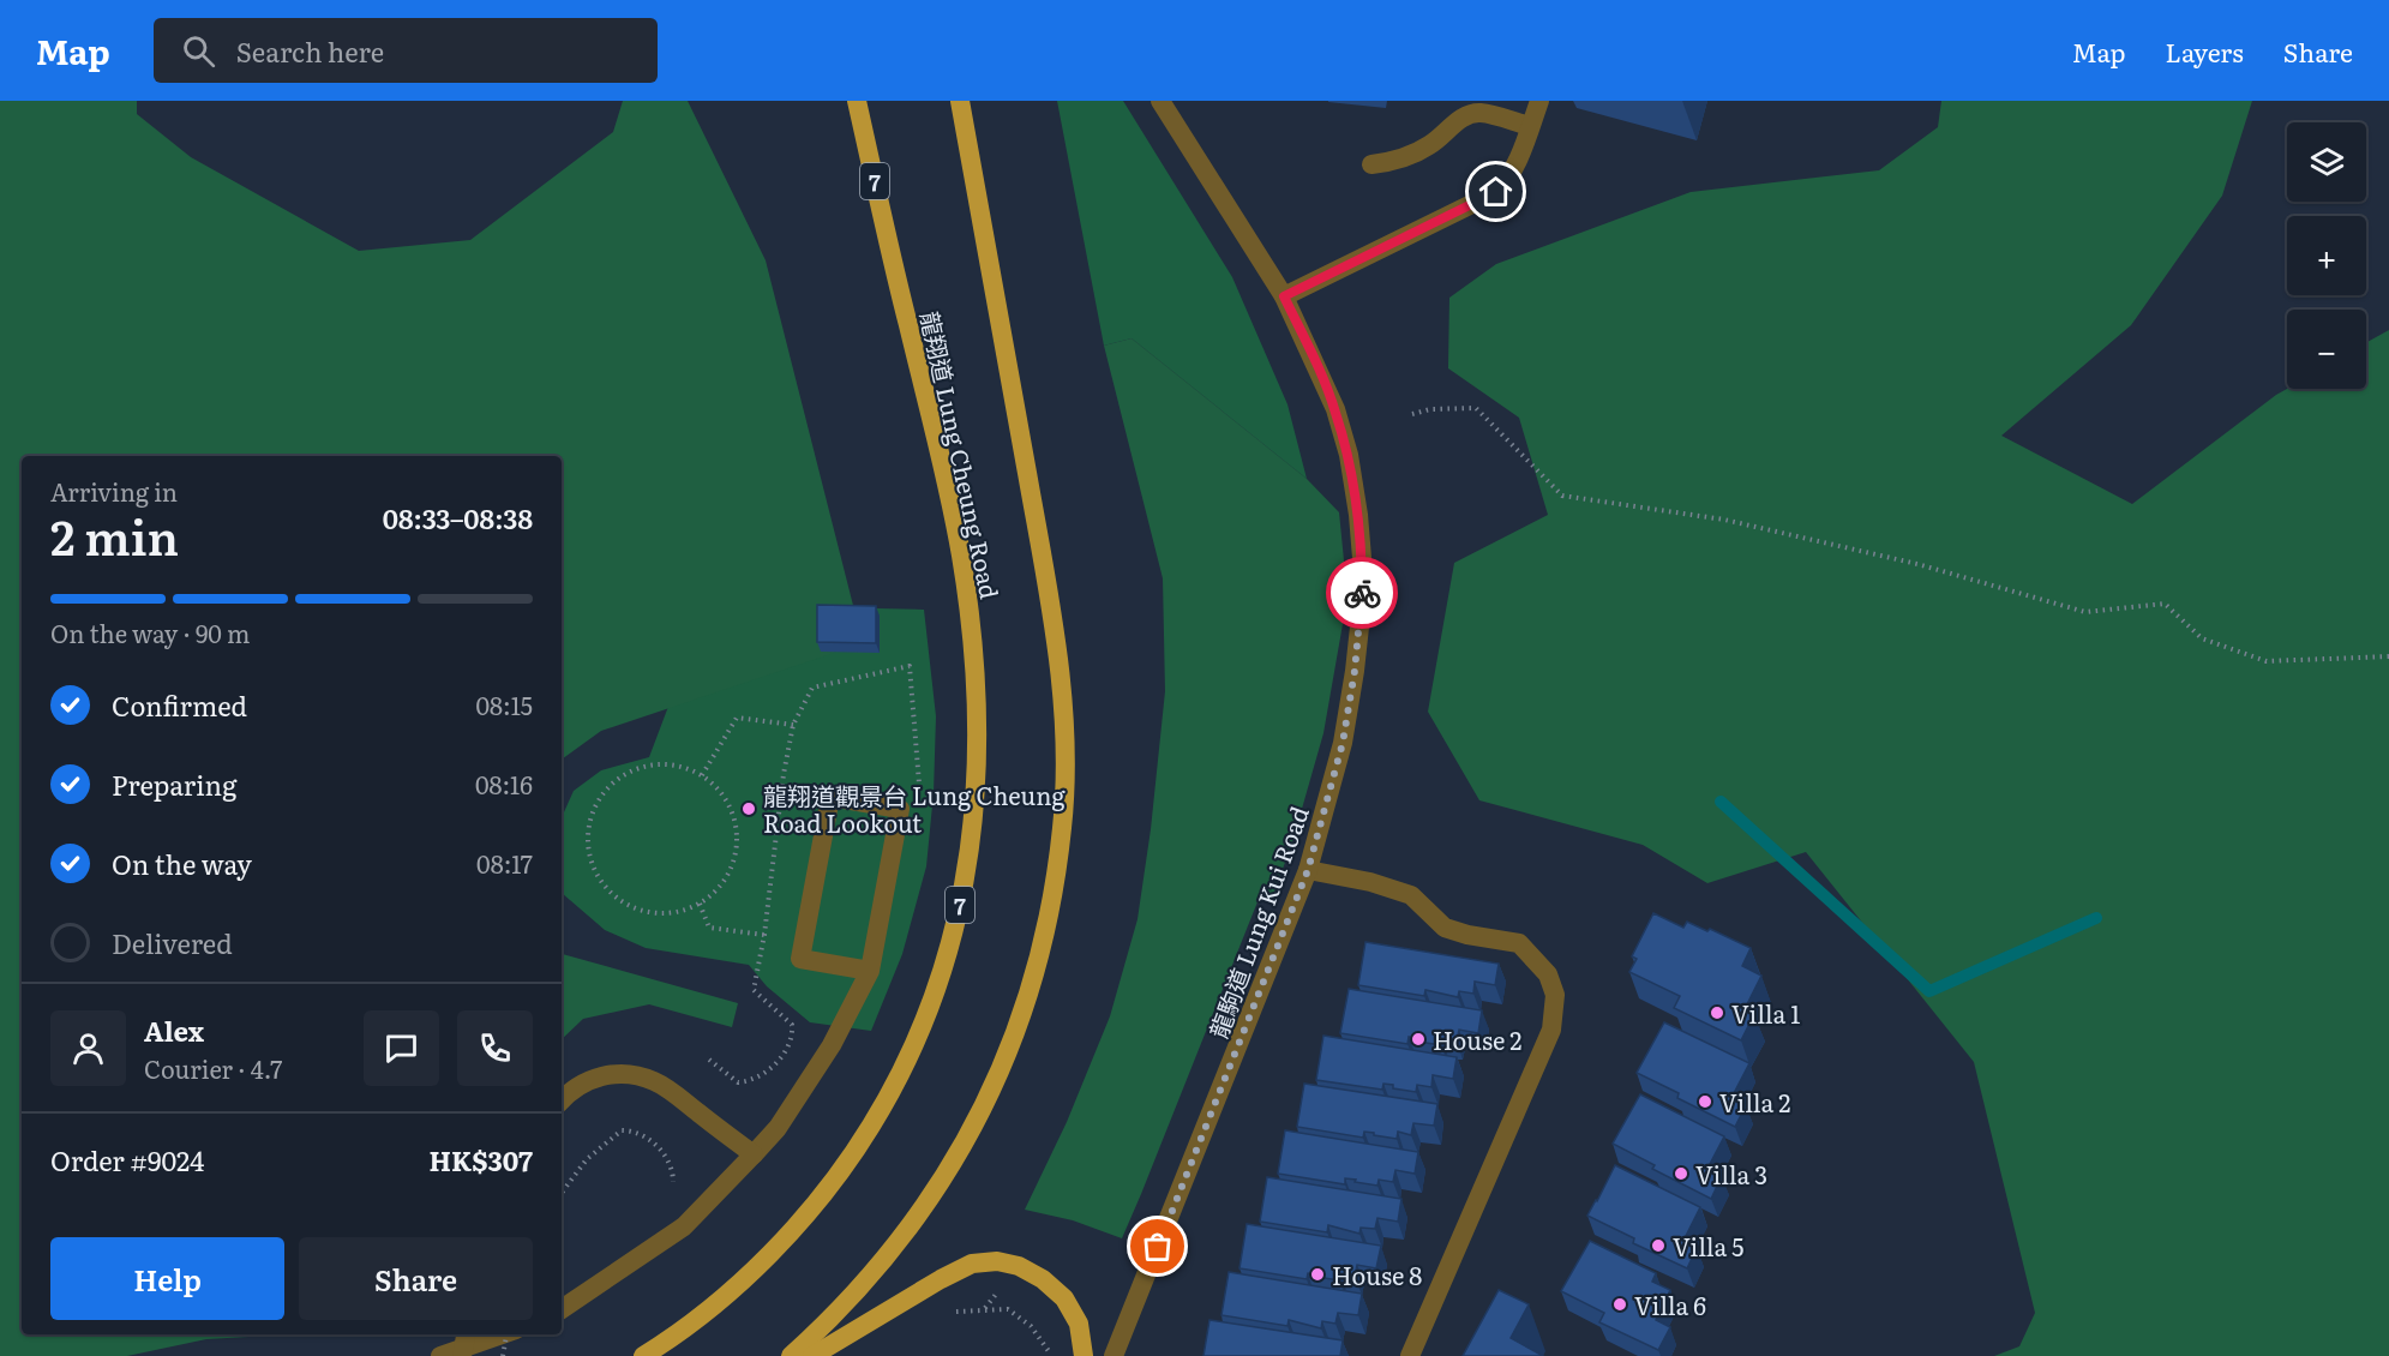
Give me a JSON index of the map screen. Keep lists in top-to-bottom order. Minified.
{"streets":{"highway":["7","龍翔道 Lung Cheung Road"],"street":["龍駒道 Lung Kui Road"]},"places":["龍翔道觀景台 Lung Cheung Road Lookout","Villa 1","House 2","Villa 2","Villa 3","Villa 5","House 8","Villa 6"],"page":{"header":"Map","search":"Search here","nav":["Map","Layers","Share"],"map_buttons":["+","−"],"heading":["2 min","Arriving in","08:33–08:38"],"panel":["Alex","Courier · 4.7","Order #9024","HK$307"],"bar":"On the way · 90 m","list":[["Confirmed","08:15"],["Preparing","08:16"],["On the way","08:17"],"Delivered"],"buttons":["Help","Share"]}}
